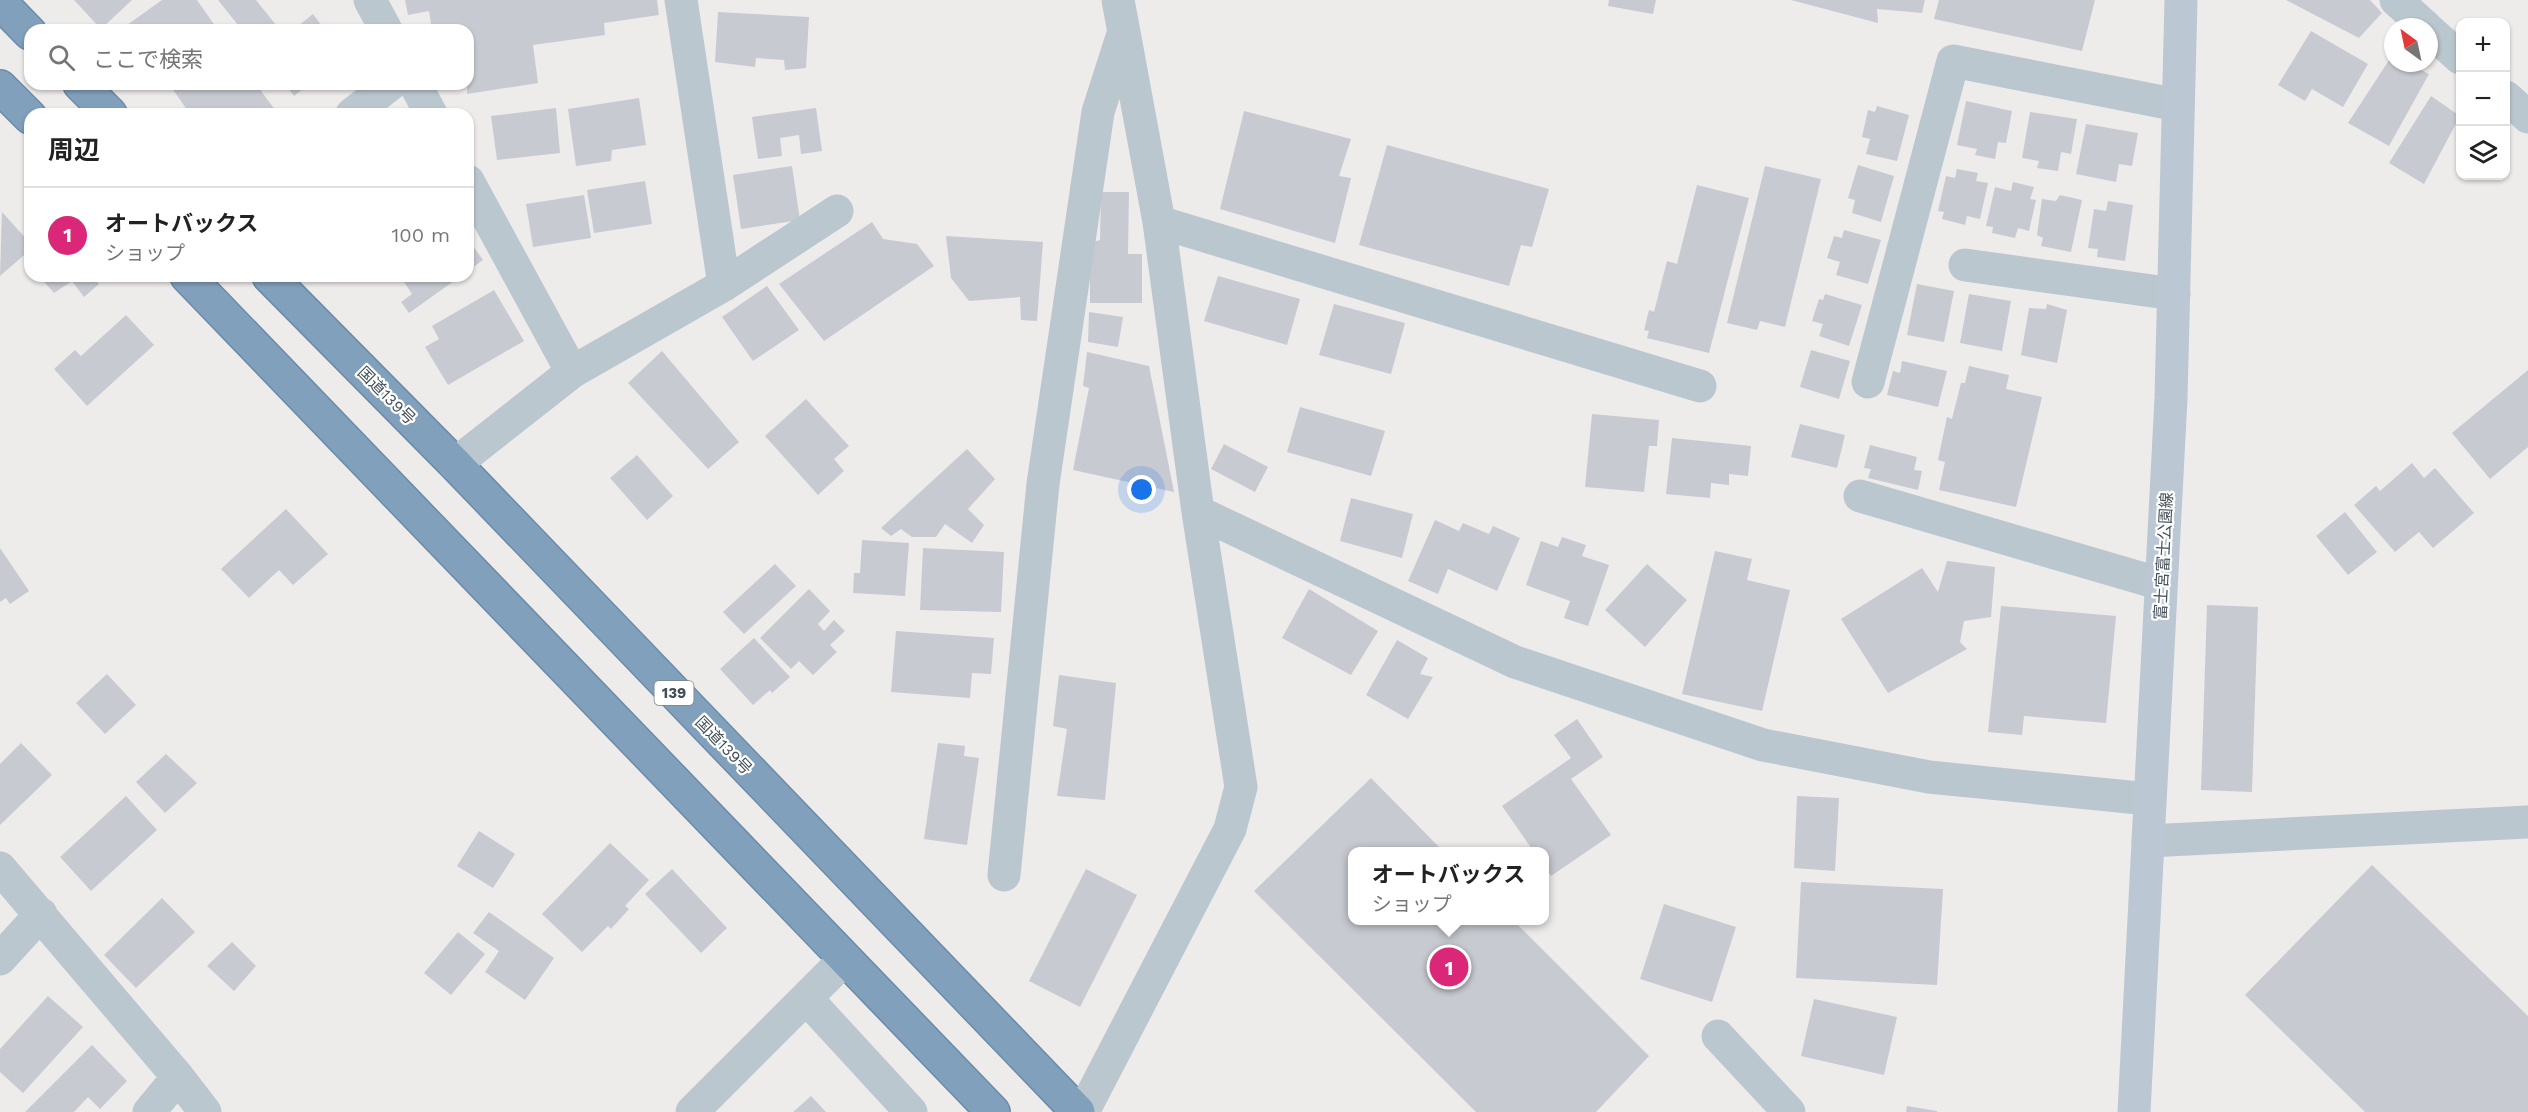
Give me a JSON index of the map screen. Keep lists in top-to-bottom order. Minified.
{"streets":{"highway":["国道139号","139"],"main road":["富士宮富士公園線"]},"north":"top left","page":{"map_buttons":["+","−"],"search":"ここで検索","heading":"周辺","list":[{"mark":"1","name":"オートバックス","note":"ショップ","value":"100 m"}],"popup":["オートバックス","ショップ"],"pins":"1"}}
